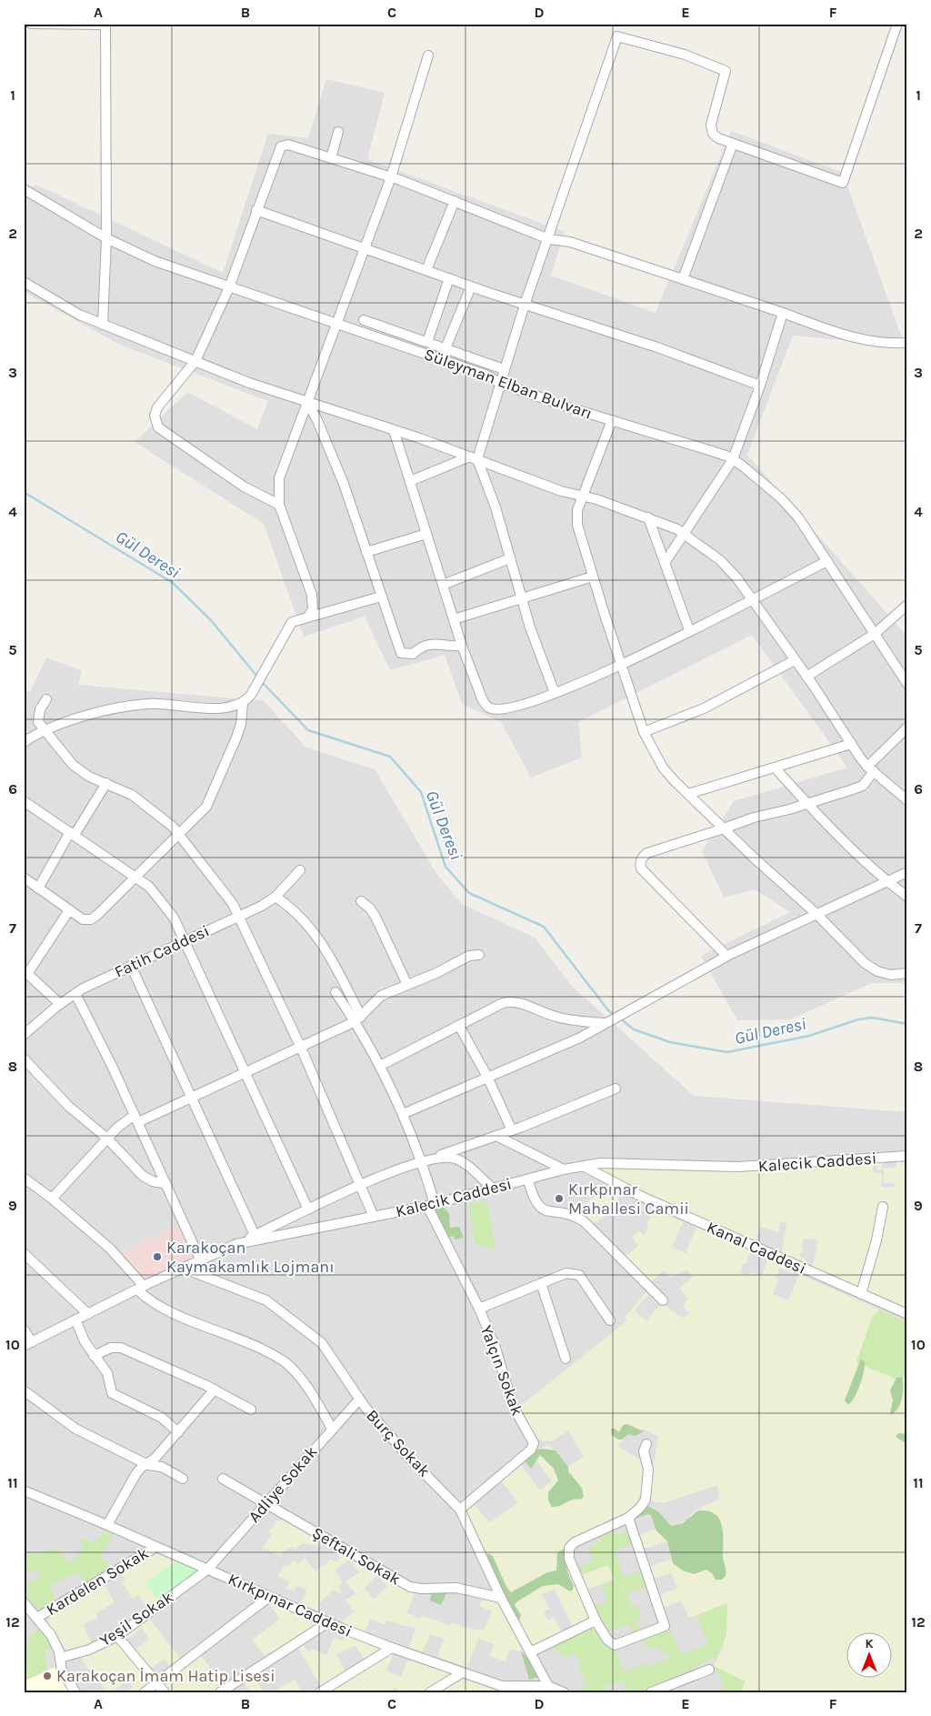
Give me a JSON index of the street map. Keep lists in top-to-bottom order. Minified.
{"streets":{"street":["Süleyman Elban Bulvarı","Fatih Caddesi","Kalecik Caddesi","Kanal Caddesi","Yalçın Sokak","Burç Sokak","Adliye Sokak","Şeftali Sokak","Kardelen Sokak","Kırkpınar Caddesi","Yeşil Sokak"]},"crossings":[["Kalecik Caddesi","Kanal Caddesi"],["Kalecik Caddesi","Yalçın Sokak"],["Kalecik Caddesi","Burç Sokak"],["Yalçın Sokak","Burç Sokak"],["Burç Sokak","Adliye Sokak"],["Burç Sokak","Şeftali Sokak"],["Burç Sokak","Kırkpınar Caddesi"],["Adliye Sokak","Şeftali Sokak"],["Adliye Sokak","Kırkpınar Caddesi"],["Adliye Sokak","Yeşil Sokak"],["Kardelen Sokak","Kırkpınar Caddesi"],["Kırkpınar Caddesi","Yeşil Sokak"]],"water":["Gül Deresi"],"places":["Kırkpınar Mahallesi Camii","Karakoçan Kaymakamlık Lojmanı","Karakoçan İmam Hatip Lisesi"],"north":"top","grid":{"columns":["A","B","C","D","E","F"],"rows":["1","2","3","4","5","6","7","8","9","10","11","12"]}}
